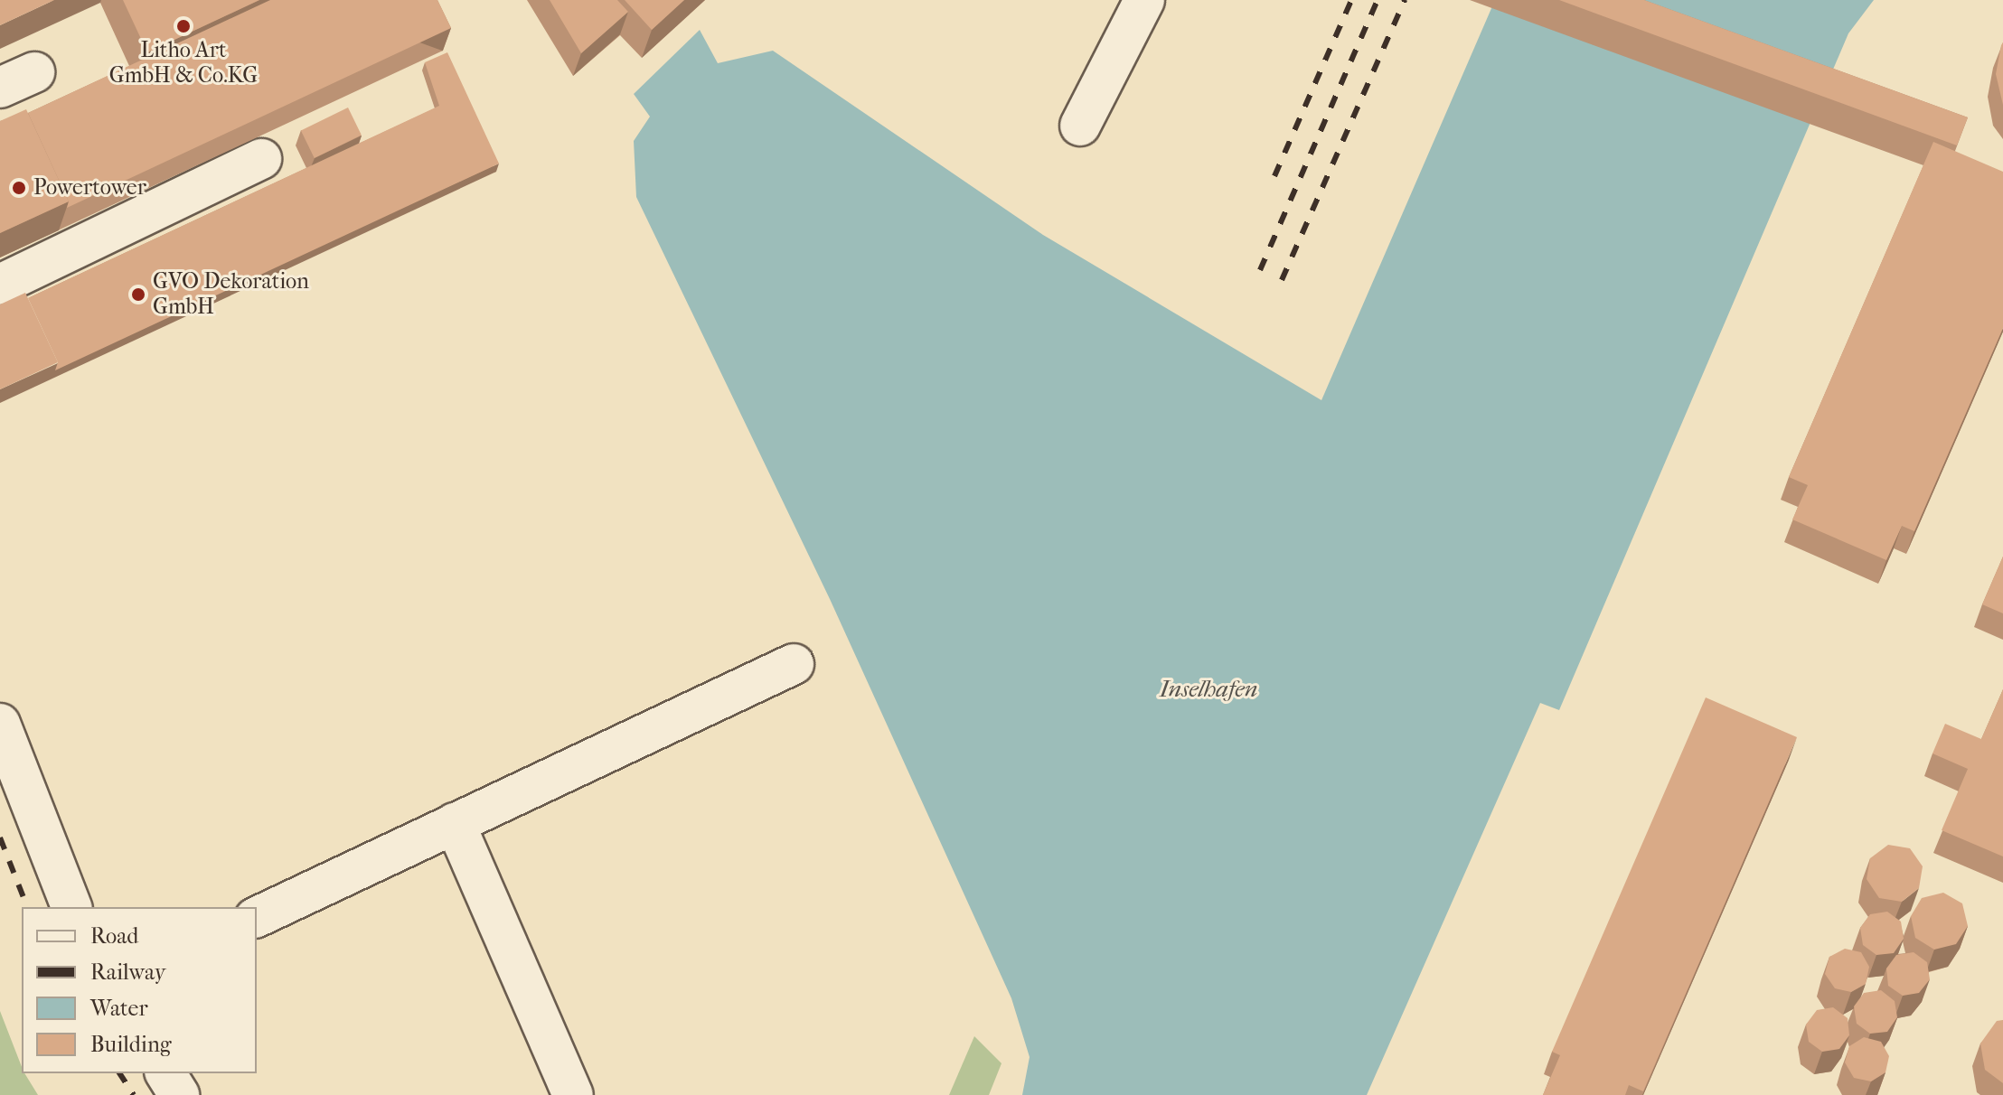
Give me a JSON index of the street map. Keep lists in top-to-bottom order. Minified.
{"water":["Inselhafen"],"places":["Litho Art GmbH & Co.KG","Powertower","GVO Dekoration GmbH"],"legend":["Road","Railway","Water","Building"]}
